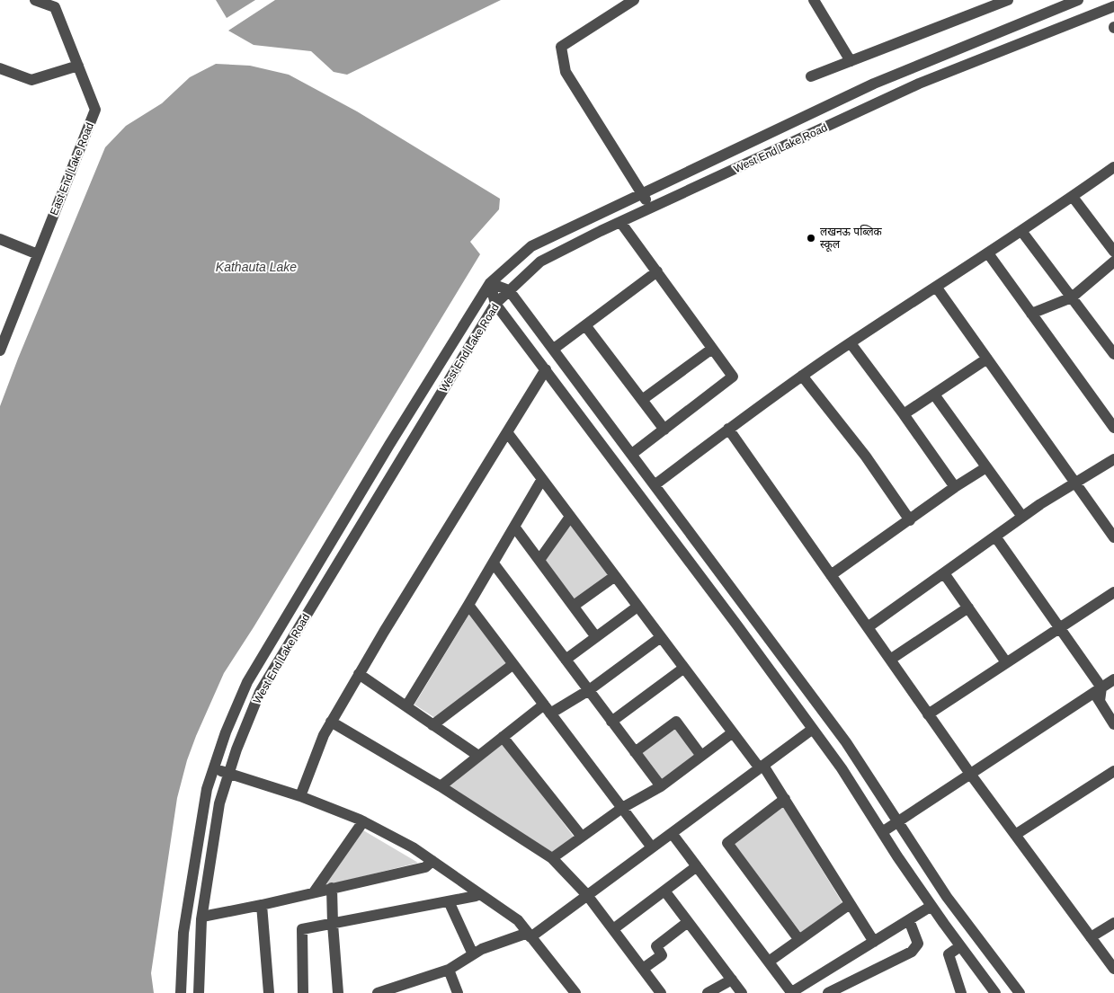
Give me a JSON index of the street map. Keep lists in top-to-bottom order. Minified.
{"streets":{"street":["West End Lake Road","East End Lake Road"]},"water":["Kathauta Lake"],"places":["लखनऊ पब्लिक स्कूल"]}
